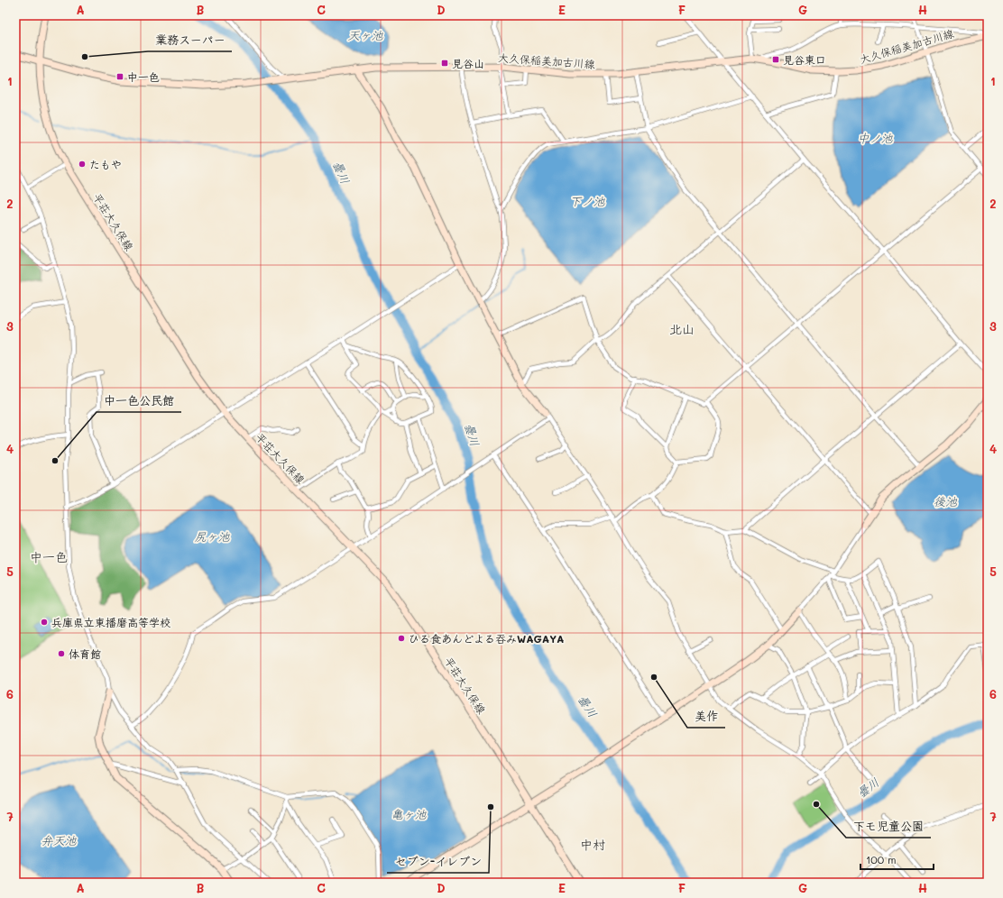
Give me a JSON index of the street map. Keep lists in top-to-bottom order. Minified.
{"streets":{"main road":["大久保稲美加古川線","平荘大久保線"]},"crossings":[["大久保稲美加古川線","平荘大久保線"]],"districts":["北山","中一色","中村"],"water":["天ヶ池","中ノ池","曇川","下ノ池","後池","尻ヶ池","亀ヶ池","弁天池"],"places":{"other":["業務スーパー","たもや","中一色公民館","兵庫県立東播磨高等学校","ひる食あんどよる吞みWAGAYA","体育館","美作","下モ児童公園","セブン-イレブン"],"transit":["見谷東口","見谷山","中一色"]},"scale_bar":"100 m","grid":{"columns":["A","B","C","D","E","F","G","H"],"rows":["1","2","3","4","5","6","7"]}}
